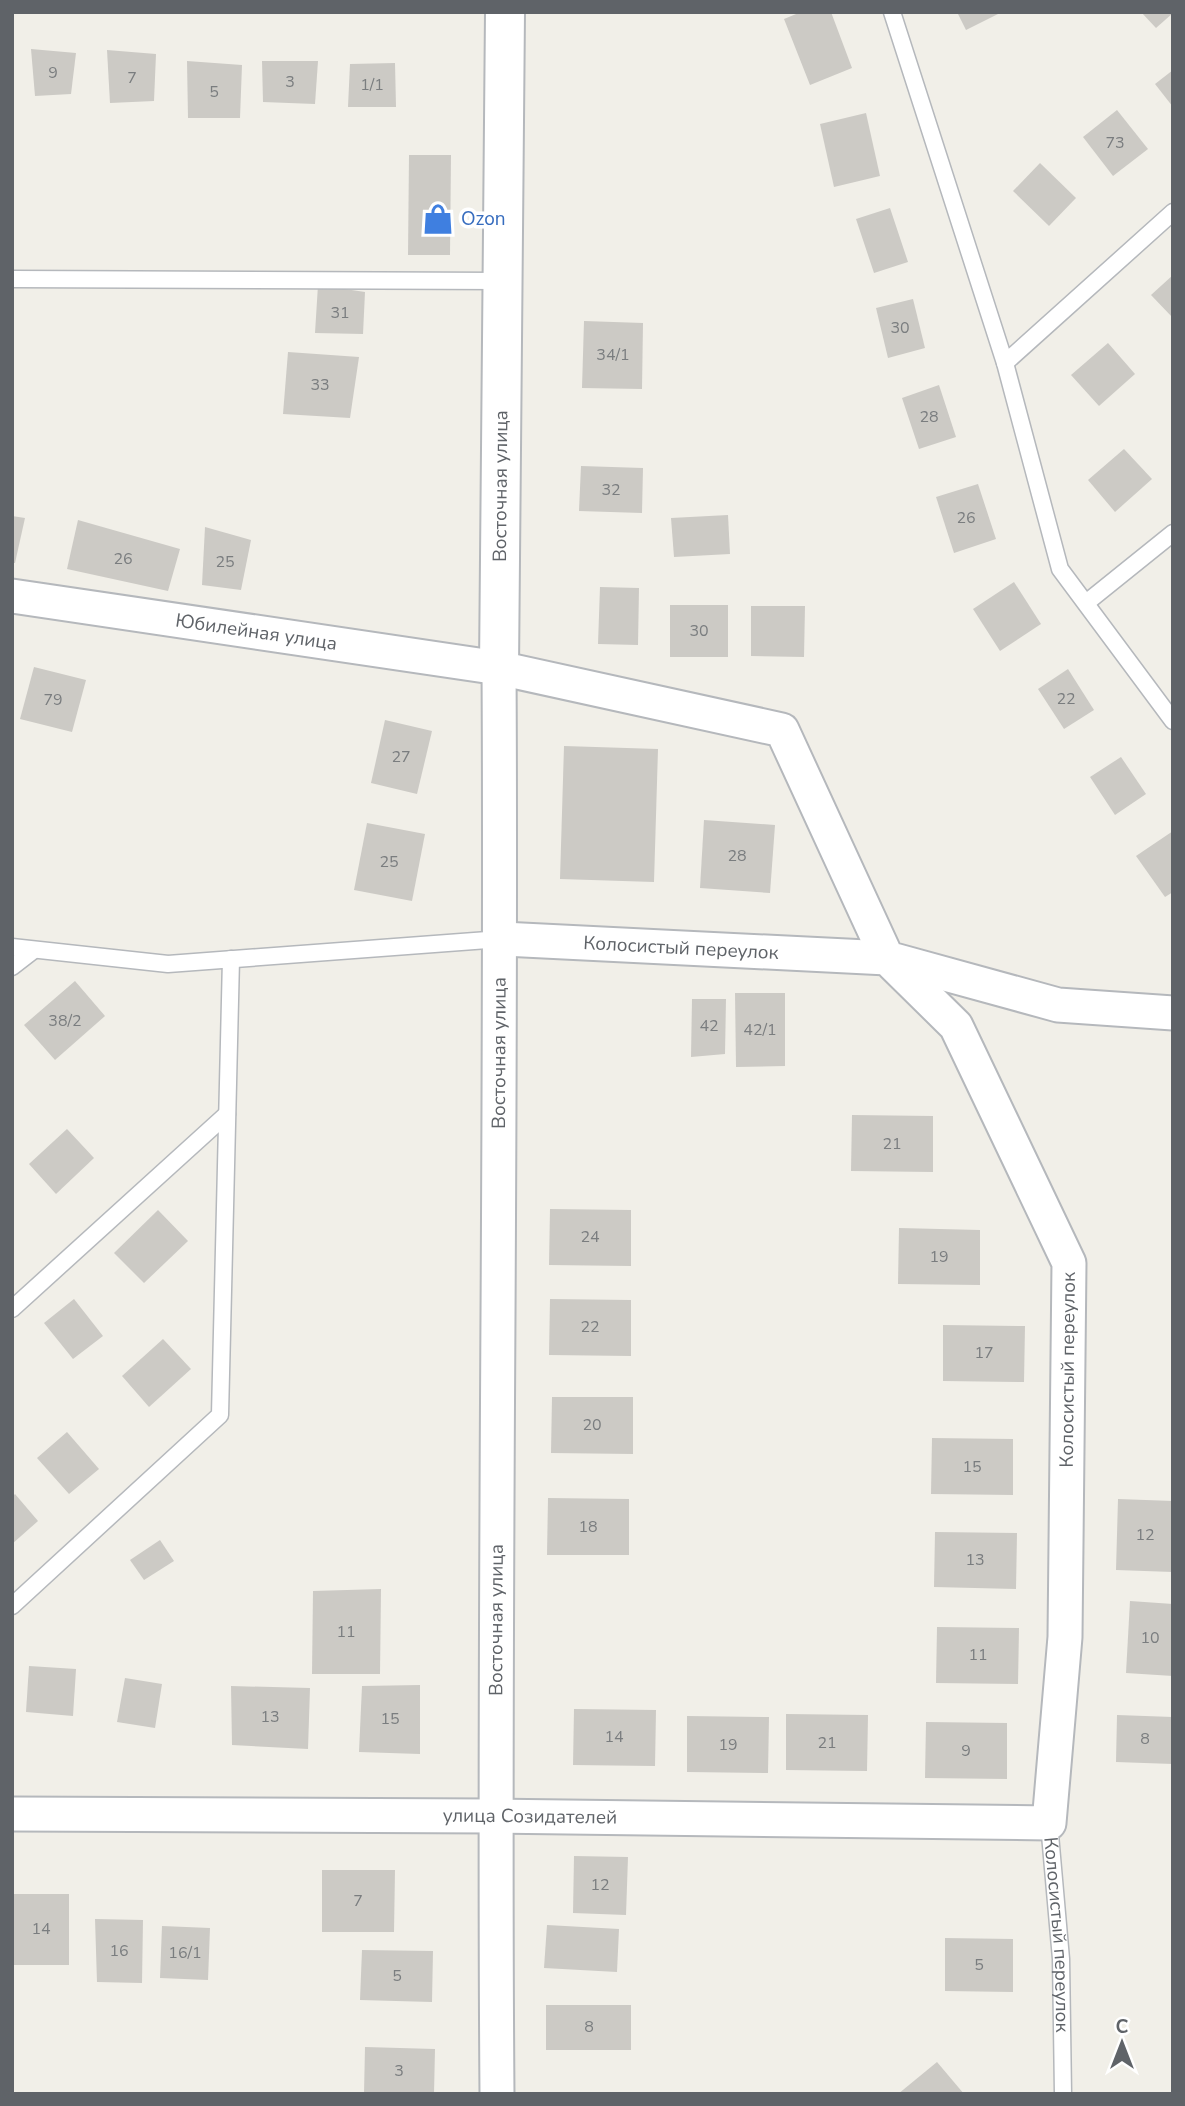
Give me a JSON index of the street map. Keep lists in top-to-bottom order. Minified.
{"streets":{"street":["Восточная улица","Юбилейная улица","Колосистый переулок","улица Созидателей"]},"crossings":[["Восточная улица","Юбилейная улица"],["Восточная улица","Колосистый переулок"],["Восточная улица","улица Созидателей"],["Юбилейная улица","Колосистый переулок"],["Колосистый переулок","улица Созидателей"]],"places":{"shop":["Ozon"]},"house_numbers":["9","7","3","1/1","5","73","31","30","34/1","33","28","32","26","26","25","30","22","79","27","28","25","38/2","42","42/1","21","24","19","22","17","20","15","18","12","13","11","10","11","13","15","14","8","21","19","9","12","7","14","16","16/1","5","5","8","3"],"north":"top"}
